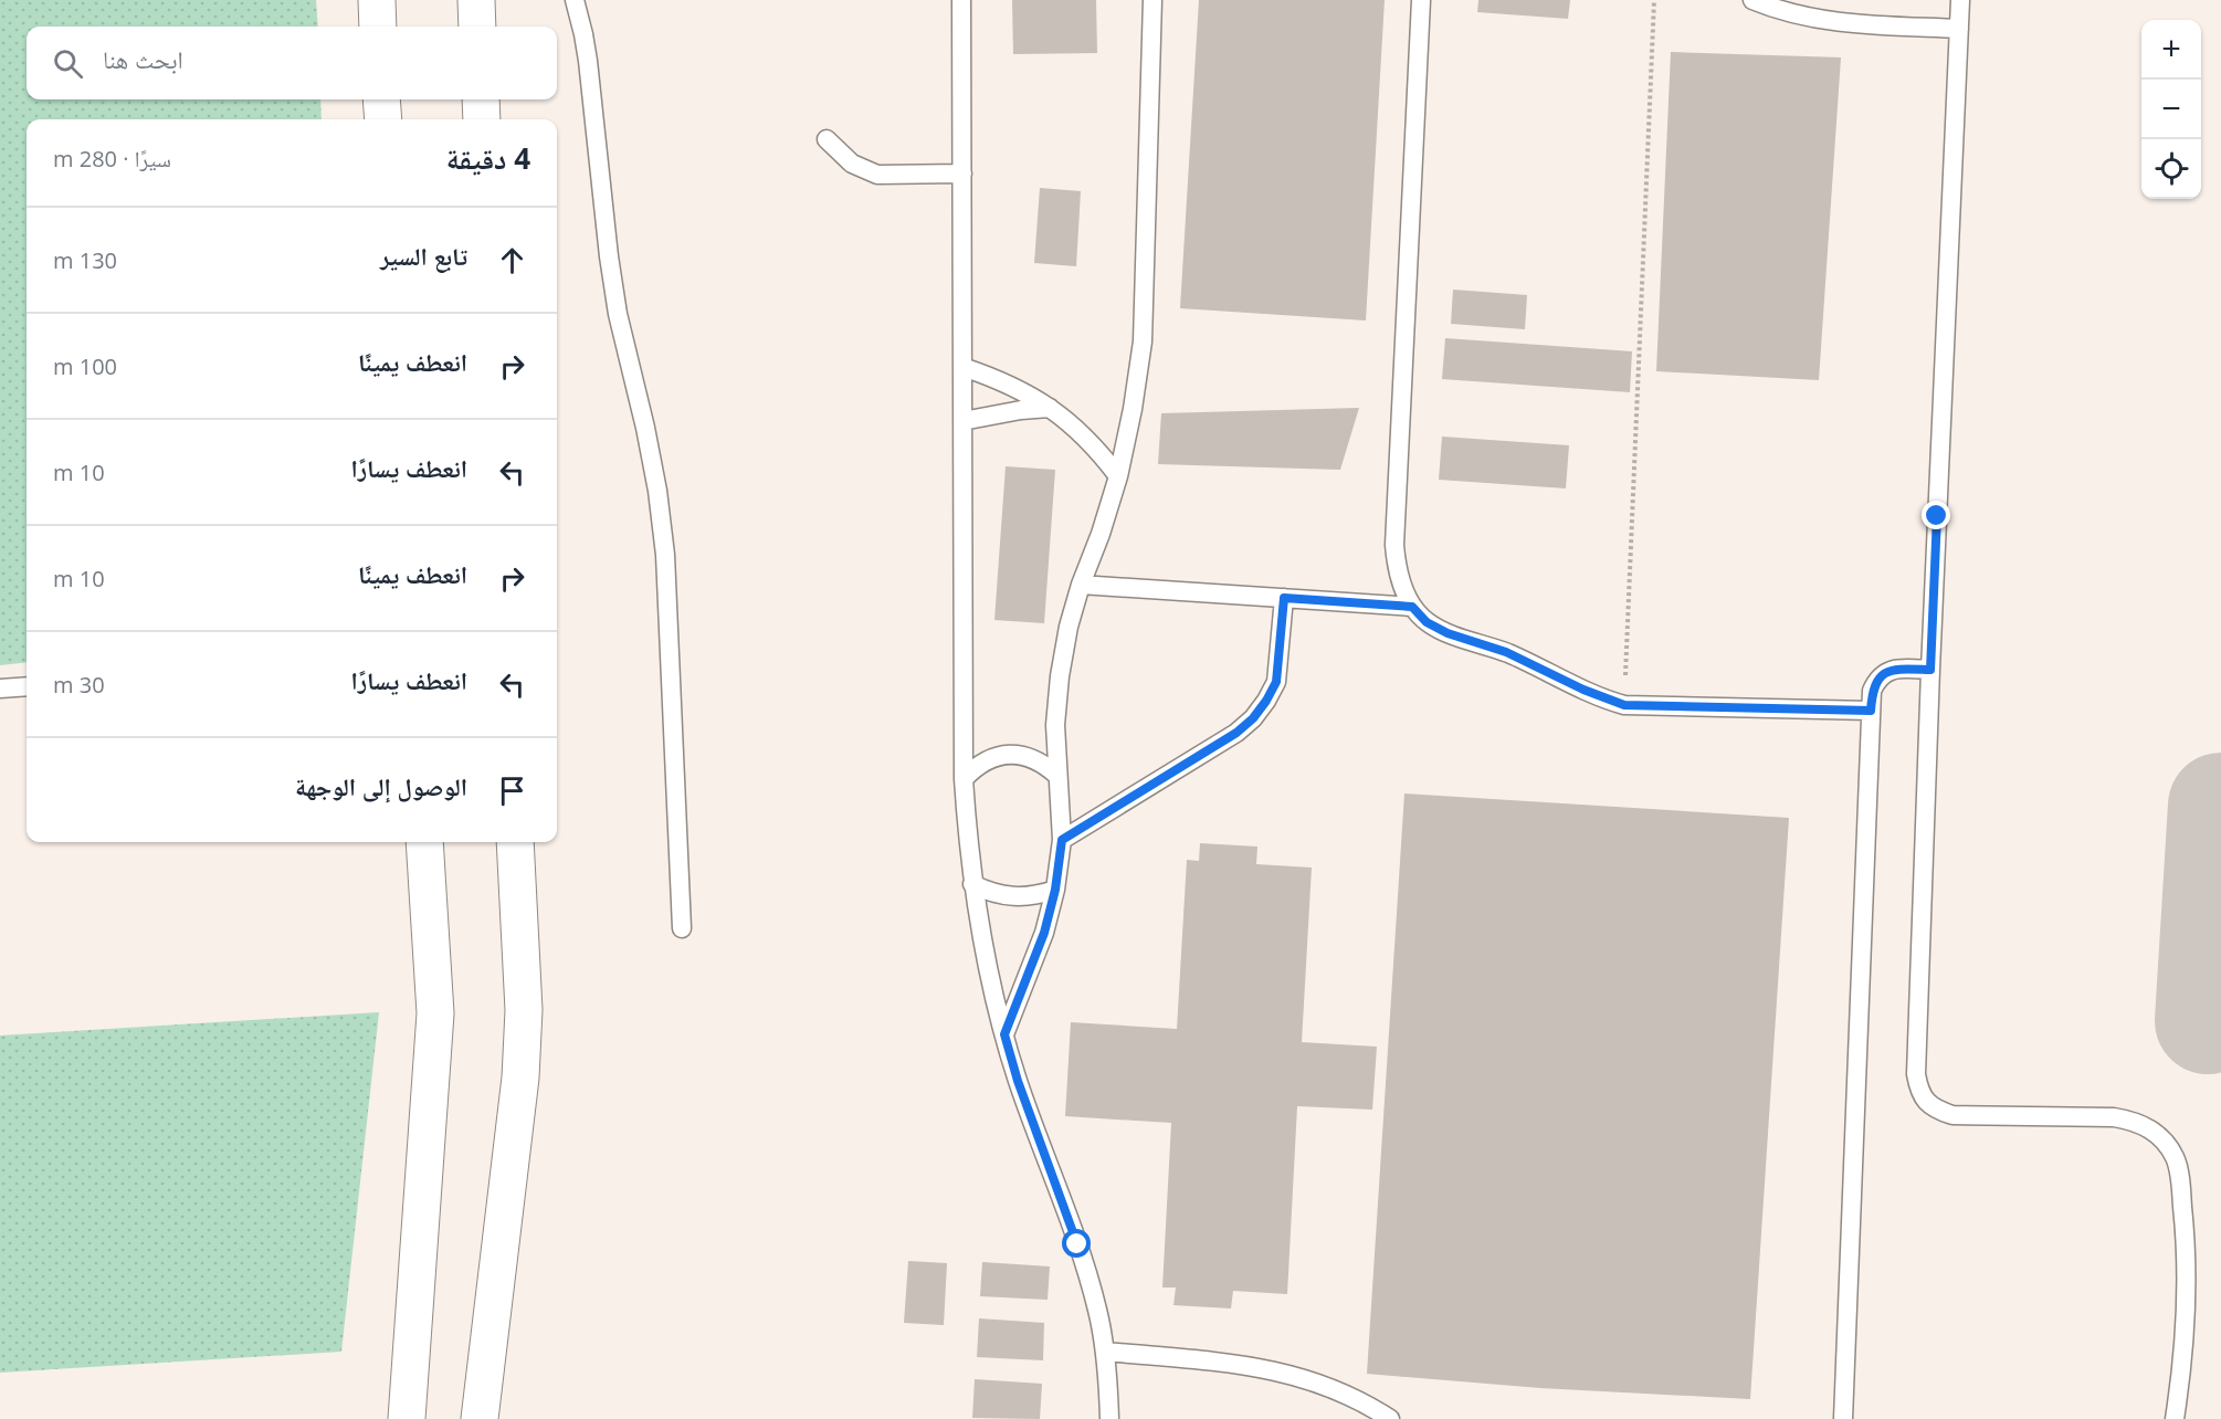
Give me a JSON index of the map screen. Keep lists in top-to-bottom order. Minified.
{"page":{"map_buttons":["+","−"],"search":"ابحث هنا","heading":["4 دقيقة","سيرًا · 280 m"],"list":[["تابع السير","130 m"],["انعطف يمينًا","100 m"],["انعطف يسارًا","10 m"],["انعطف يمينًا","10 m"],["انعطف يسارًا","30 m"],"الوصول إلى الوجهة"]}}
